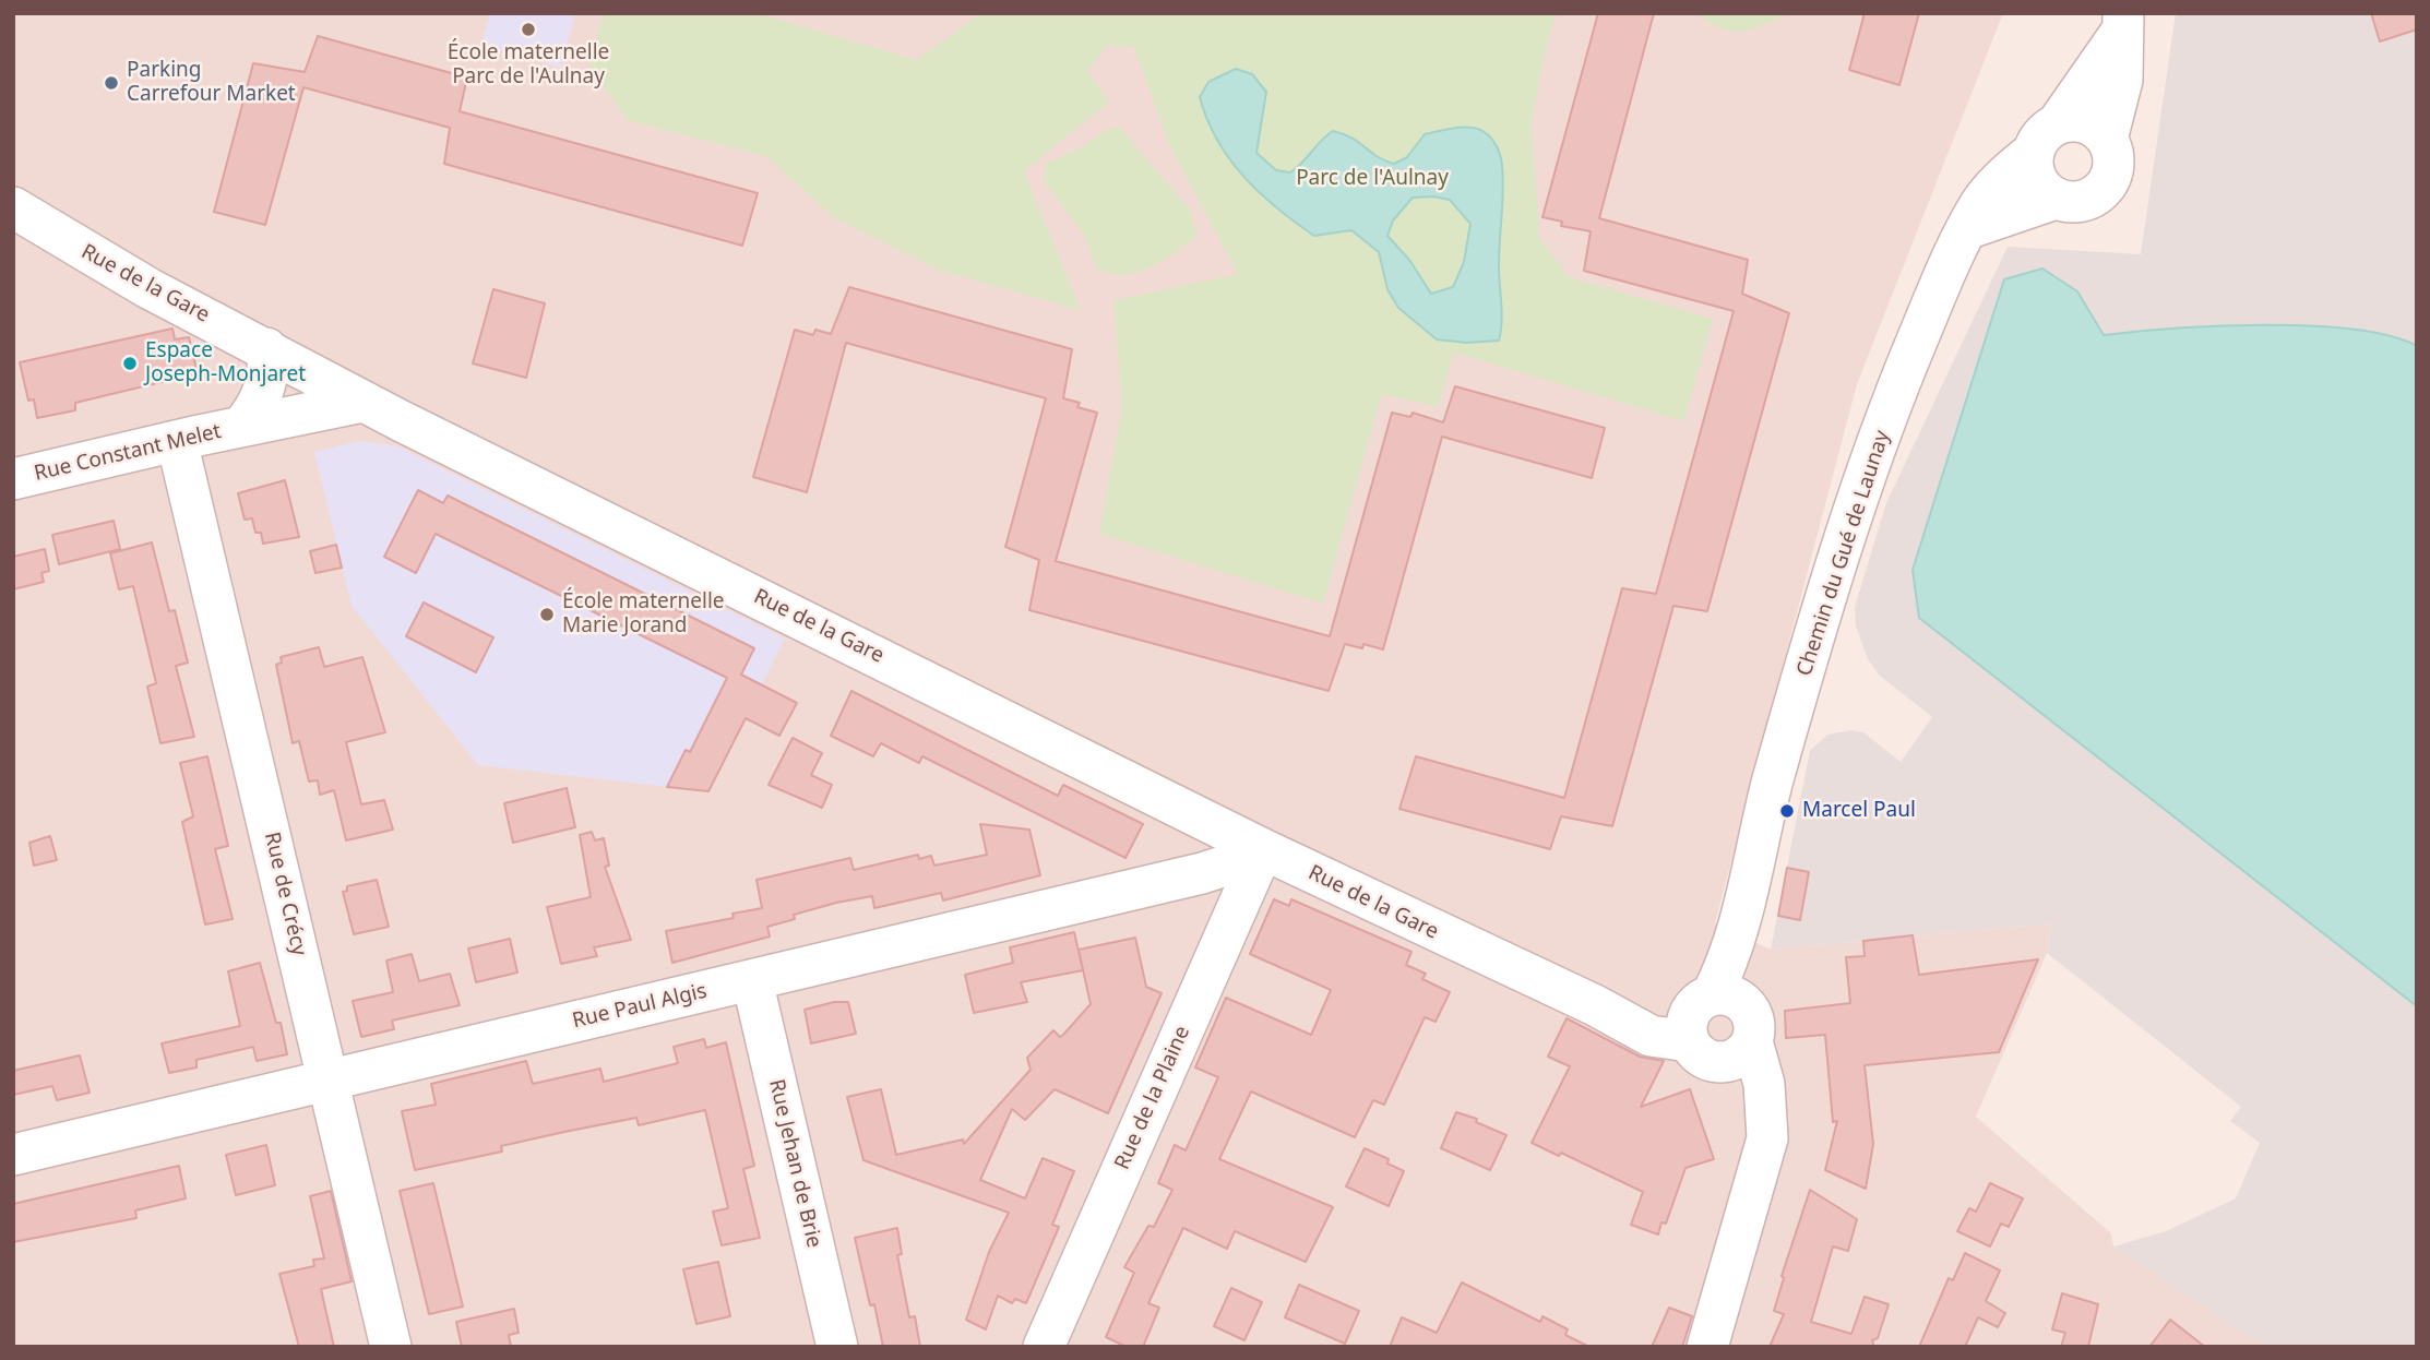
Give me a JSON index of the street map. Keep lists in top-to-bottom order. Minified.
{"streets":{"street":["Rue de la Gare","Rue Constant Melet","Chemin du Gué de Launay","Rue de Crécy","Rue Paul Algis","Rue de la Plaine","Rue Jehan de Brie"]},"crossings":[["Rue de la Gare","Rue Constant Melet"],["Rue de la Gare","Chemin du Gué de Launay"],["Rue de la Gare","Rue Paul Algis"],["Rue de la Gare","Rue de la Plaine"],["Rue Constant Melet","Rue de Crécy"],["Rue de Crécy","Rue Paul Algis"],["Rue Paul Algis","Rue de la Plaine"],["Rue Paul Algis","Rue Jehan de Brie"]],"parks":["Parc de l'Aulnay"],"places":["École maternelle Parc de l'Aulnay","Parking Carrefour Market","Espace Joseph-Monjaret","École maternelle Marie Jorand","Marcel Paul"]}
